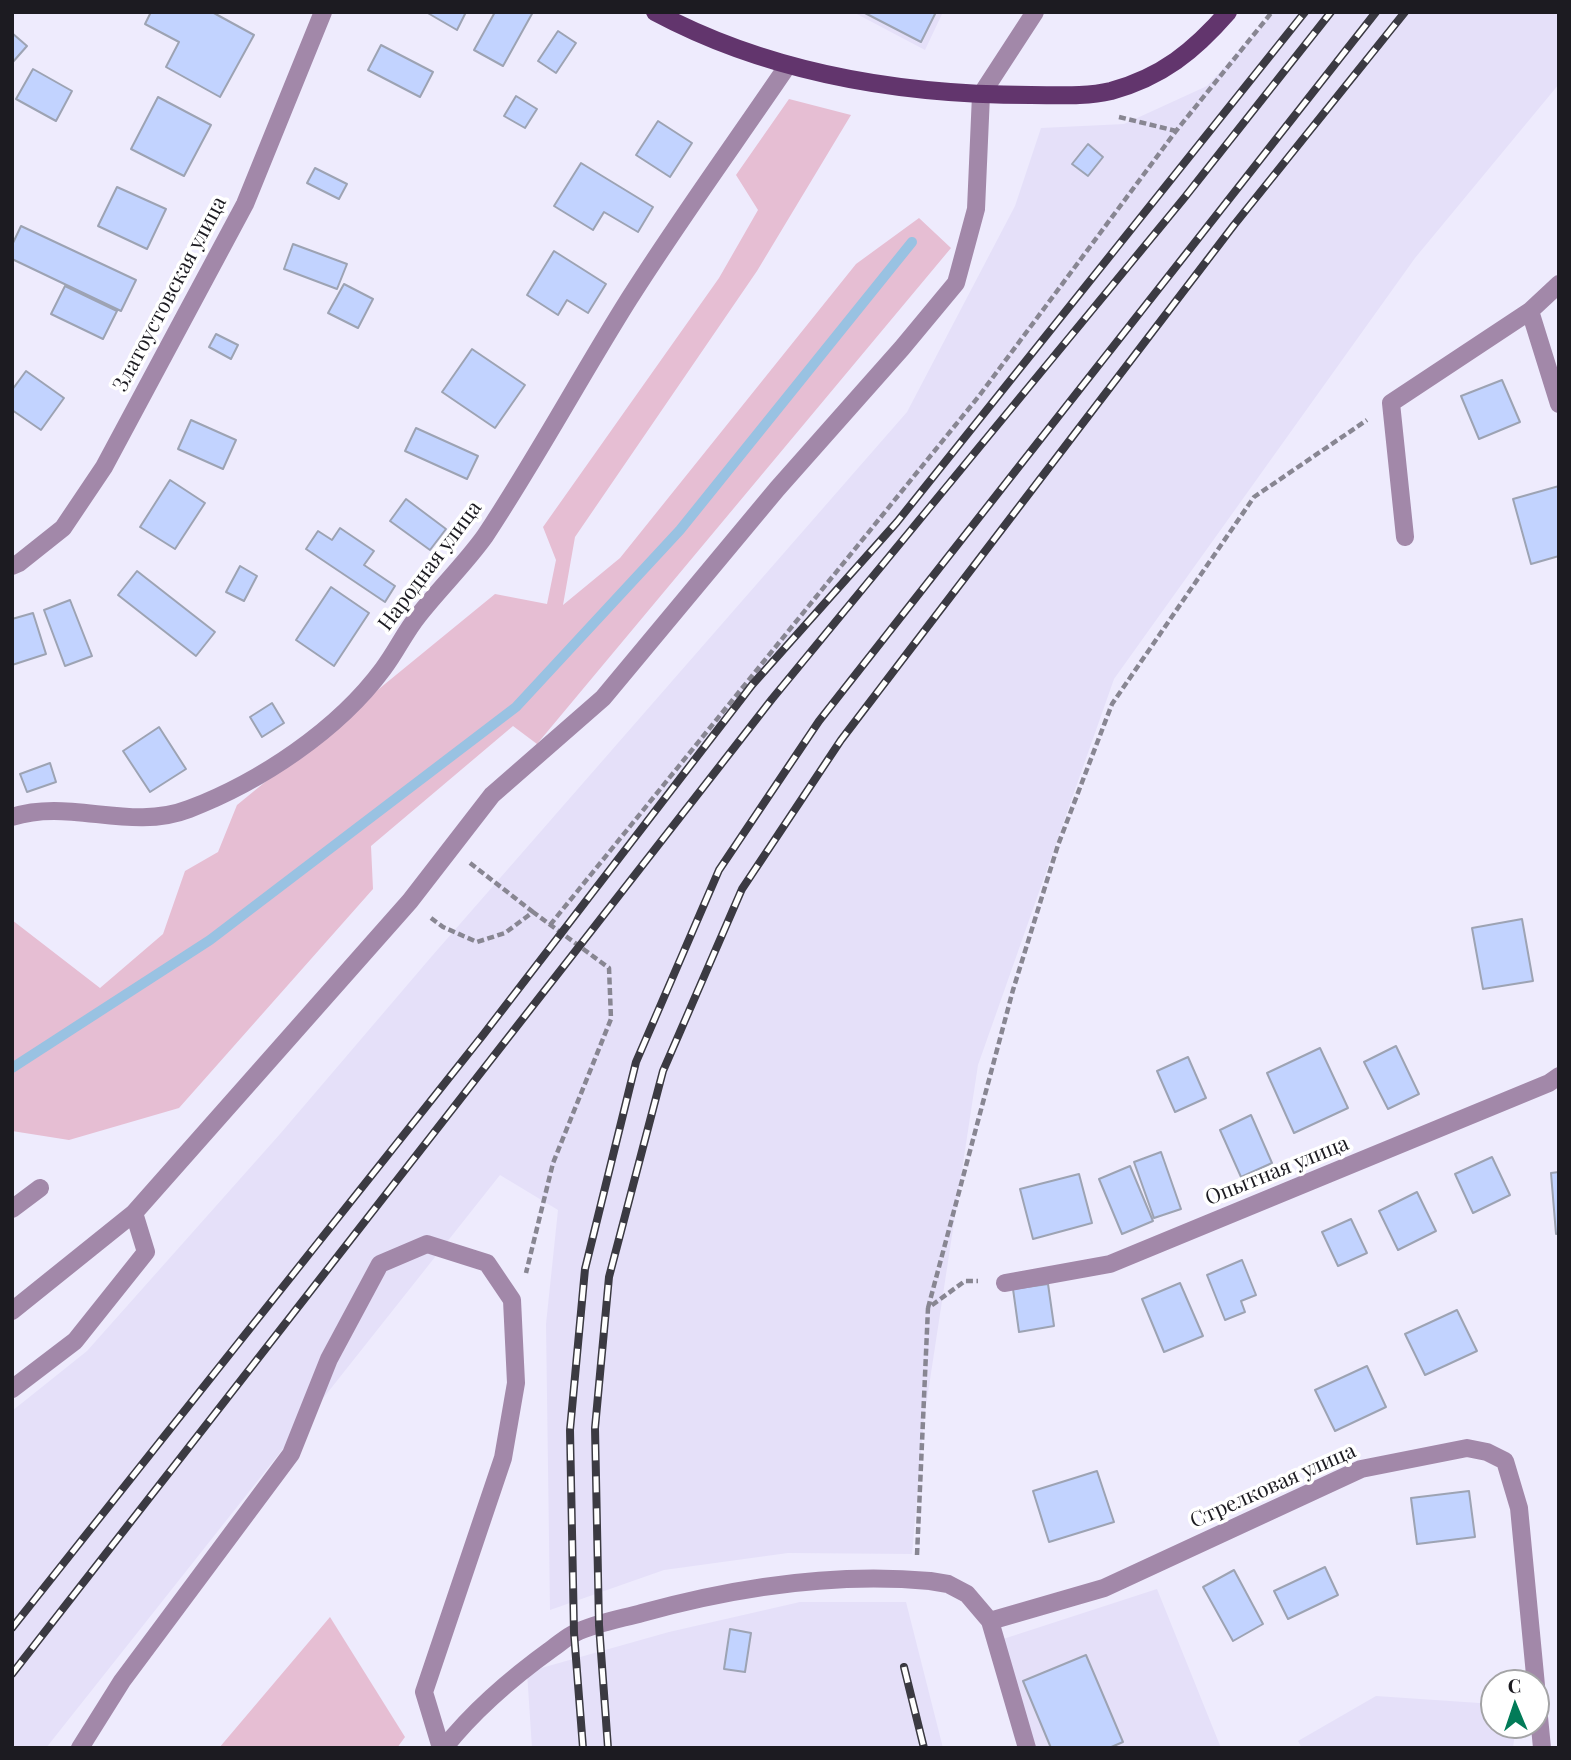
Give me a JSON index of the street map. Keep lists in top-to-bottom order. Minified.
{"streets":{"street":["Златоустовская улица","Народная улица","Опытная улица","Стрелковая улица"]},"north":"top"}
